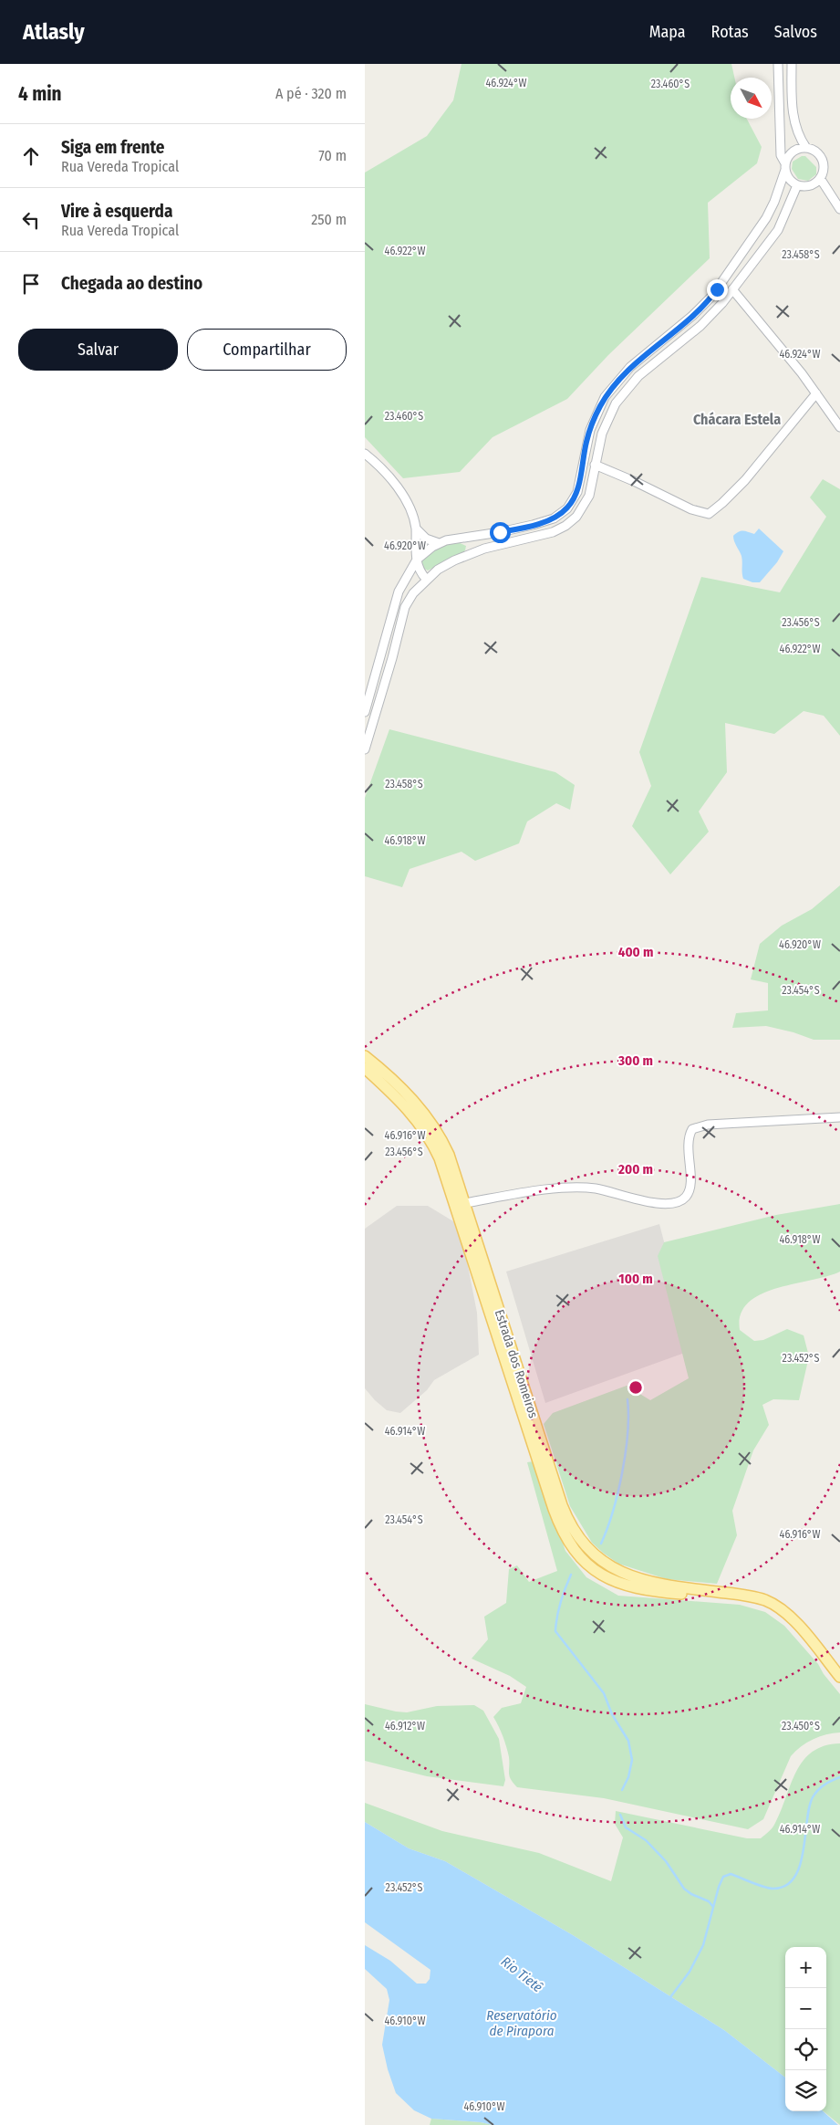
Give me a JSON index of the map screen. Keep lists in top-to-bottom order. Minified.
{"streets":{"main road":["Estrada dos Romeiros"]},"districts":["Chácara Estela"],"water":["Rio Tietê","Reservatório de Pirapora"],"north":"bottom right","page":{"header":"Atlasly","nav":["Mapa","Rotas","Salvos"],"heading":["4 min","A pé · 320 m"],"list":[["Siga em frente","Rua Vereda Tropical","70 m"],["Vire à esquerda","Rua Vereda Tropical","250 m"],"Chegada ao destino"],"buttons":["Salvar","Compartilhar"],"map_buttons":["+","−"]},"coordinates":["46.924°W","23.460°S","46.922°W","23.458°S","46.920°W","23.456°S","46.918°W","23.454°S","46.916°W","23.452°S","46.914°W","23.450°S","46.912°W","46.910°W"],"rings":["400 m","300 m","200 m","100 m"]}
